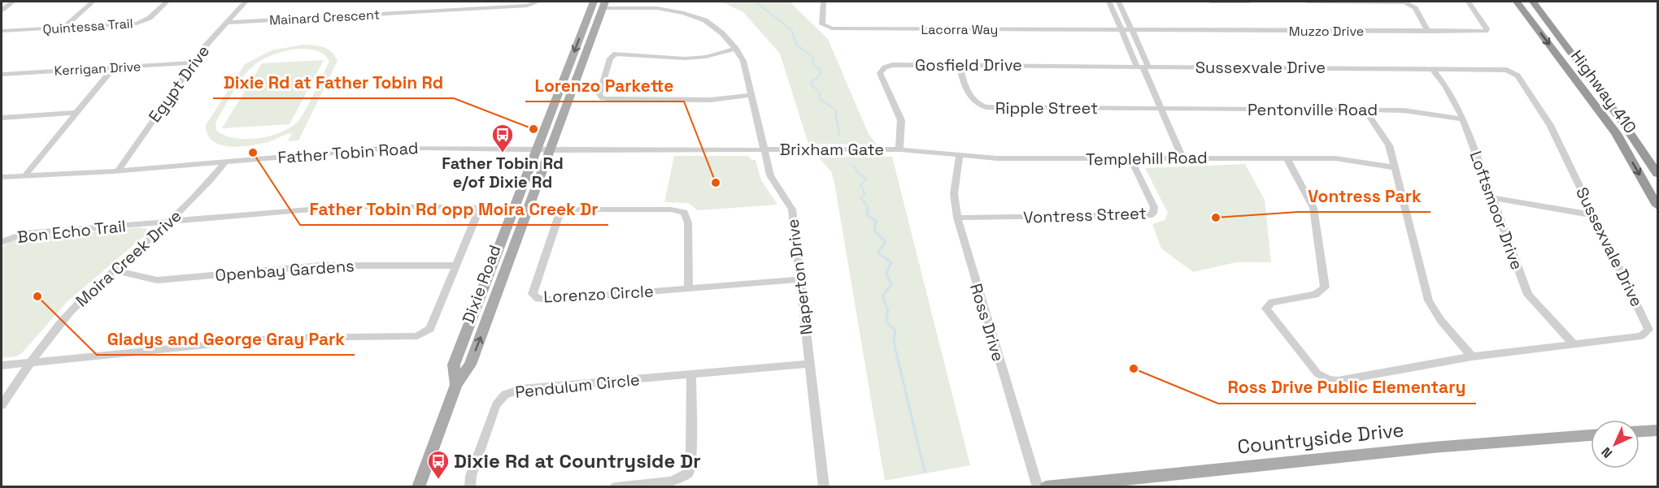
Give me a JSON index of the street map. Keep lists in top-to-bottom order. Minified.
{"streets":{"highway":["Highway 410"],"main road":["Dixie Road","Countryside Drive"],"street":["Mainard Crescent","Quintessa Trail","Lacorra Way","Muzzo Drive","Gosfield Drive","Sussexvale Drive","Kerrigan Drive","Egypt Drive","Ripple Street","Pentonville Road","Brixham Gate","Father Tobin Road","Templehill Road","Loftsmoor Drive","Vontress Street","Bon Echo Trail","Moira Creek Drive","Openbay Gardens","Naperton Drive","Lorenzo Circle","Ross Drive","Pendulum Circle"]},"crossings":[["Mainard Crescent","Egypt Drive"],["Lacorra Way","Muzzo Drive"],["Gosfield Drive","Sussexvale Drive"],["Gosfield Drive","Ripple Street"],["Gosfield Drive","Brixham Gate"],["Gosfield Drive","Templehill Road"],["Sussexvale Drive","Templehill Road"],["Sussexvale Drive","Loftsmoor Drive"],["Kerrigan Drive","Egypt Drive"],["Egypt Drive","Father Tobin Road"],["Ripple Street","Pentonville Road"],["Pentonville Road","Loftsmoor Drive"],["Brixham Gate","Templehill Road"],["Brixham Gate","Naperton Drive"],["Father Tobin Road","Moira Creek Drive"],["Father Tobin Road","Dixie Road"],["Templehill Road","Vontress Street"],["Templehill Road","Ross Drive"],["Vontress Street","Ross Drive"],["Bon Echo Trail","Moira Creek Drive"],["Bon Echo Trail","Openbay Gardens"],["Moira Creek Drive","Openbay Gardens"],["Naperton Drive","Dixie Road"],["Naperton Drive","Lorenzo Circle"],["Naperton Drive","Pendulum Circle"]],"places":{"other":["Dixie Rd at Father Tobin Rd","Father Tobin Rd opp Moira Creek Dr","Lorenzo Parkette","Vontress Park","Gladys and George Gray Park","Ross Drive Public Elementary"],"bus stop":["Father Tobin Rd e/of Dixie Rd","Dixie Rd at Countryside Dr"]},"north":"bottom left"}
